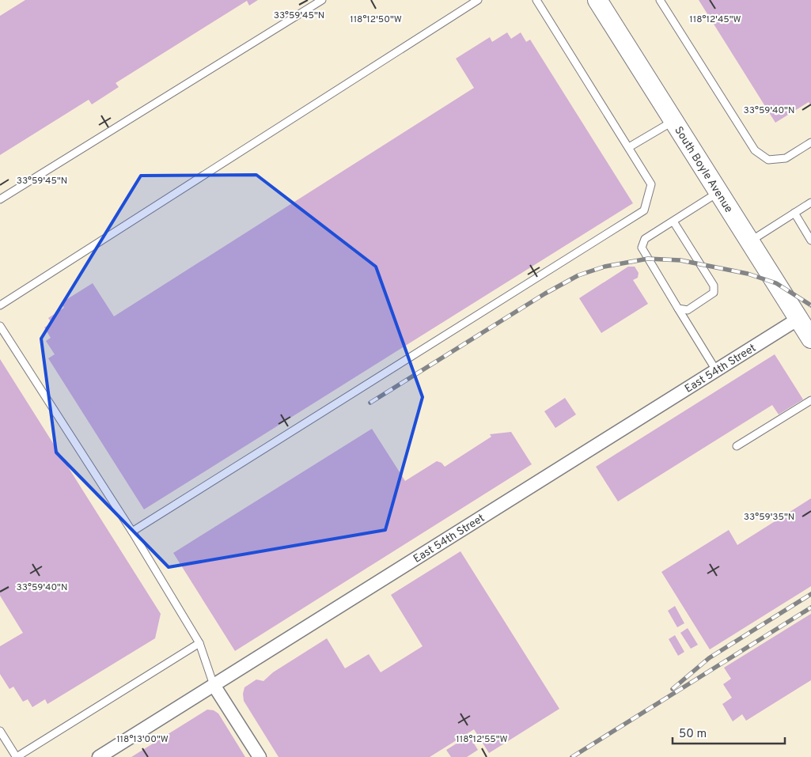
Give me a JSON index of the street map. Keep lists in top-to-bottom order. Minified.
{"streets":{"main road":["South Boyle Avenue"],"street":["East 54th Street"]},"crossings":[["South Boyle Avenue","East 54th Street"]],"scale_bar":"50 m","coordinates":["33°59'45\"N","118°12'50\"W","118°12'45\"W","33°59'40\"N","33°59'35\"N","118°13'00\"W","118°12'55\"W"]}
